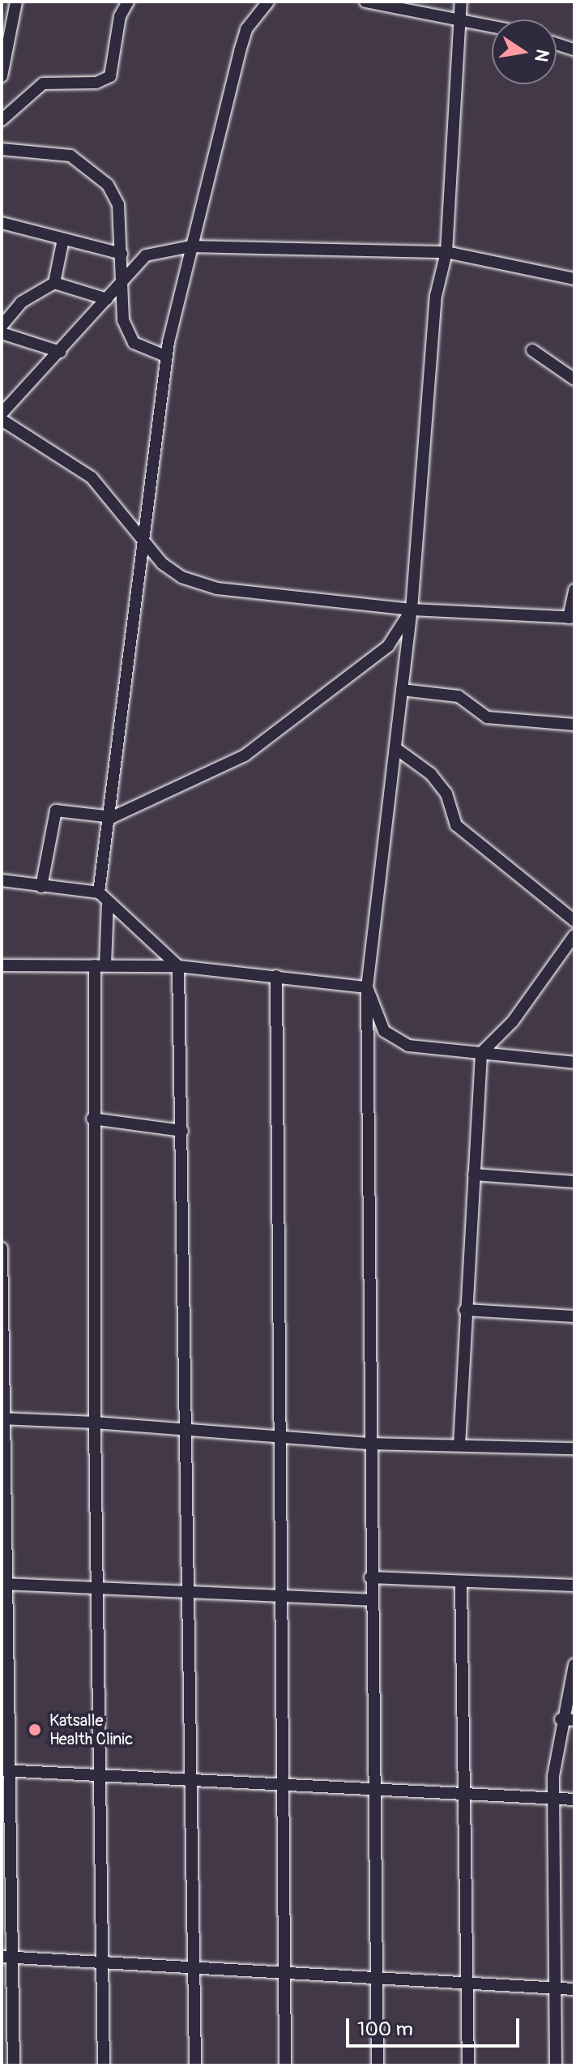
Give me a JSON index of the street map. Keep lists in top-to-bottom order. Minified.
{"places":["Katsalle Health Clinic"],"scale_bar":"100 m","north":"right"}
